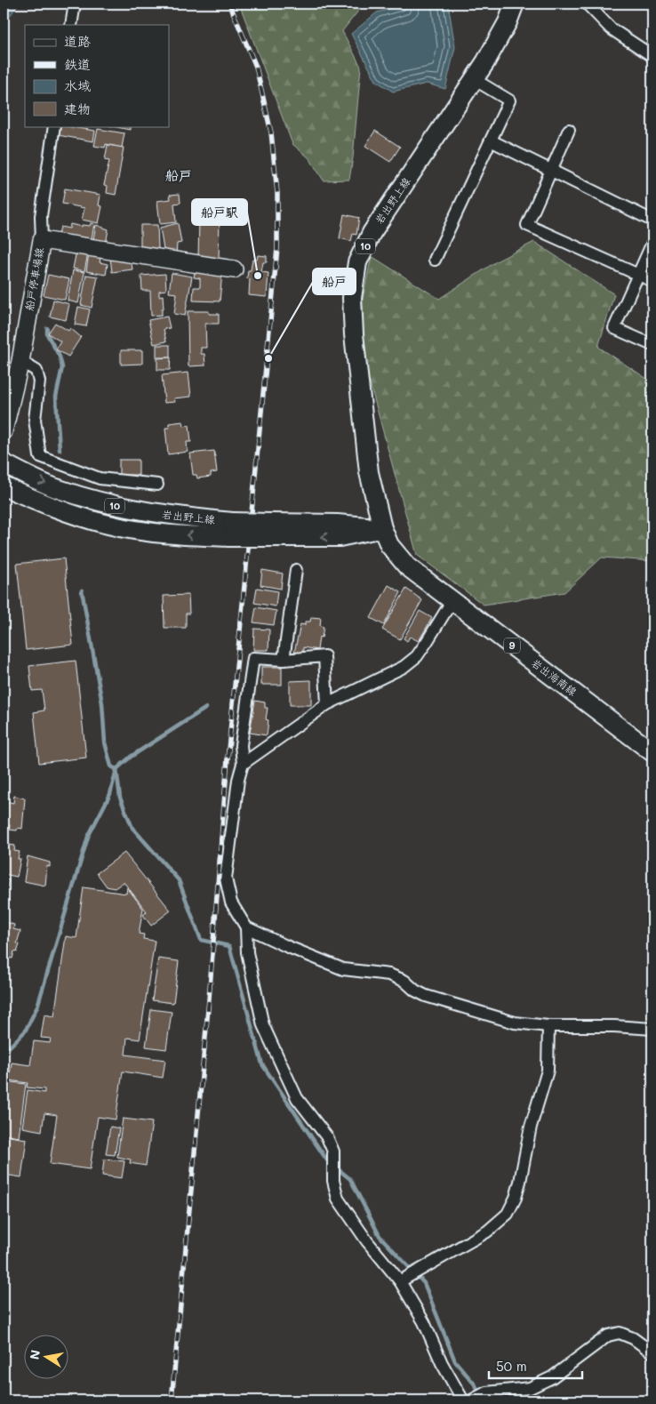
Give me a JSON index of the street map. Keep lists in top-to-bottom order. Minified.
{"streets":{"main road":["岩出野上線","10","船戸停車場線","9","岩出海南線"]},"crossings":[["岩出野上線","岩出海南線"]],"districts":["船戸"],"places":["船戸駅","船戸"],"legend":["道路","鉄道","水域","建物"],"scale_bar":"50 m","north":"left"}
